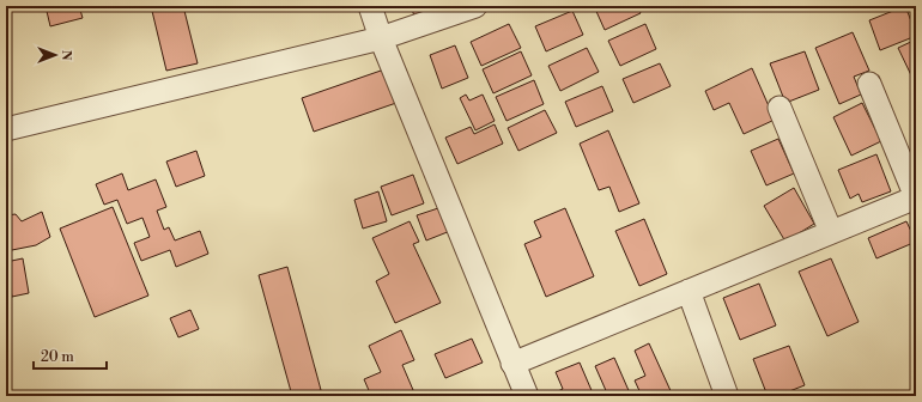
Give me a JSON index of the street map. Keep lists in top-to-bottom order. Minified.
{"scale_bar":"20 m","north":"right"}
